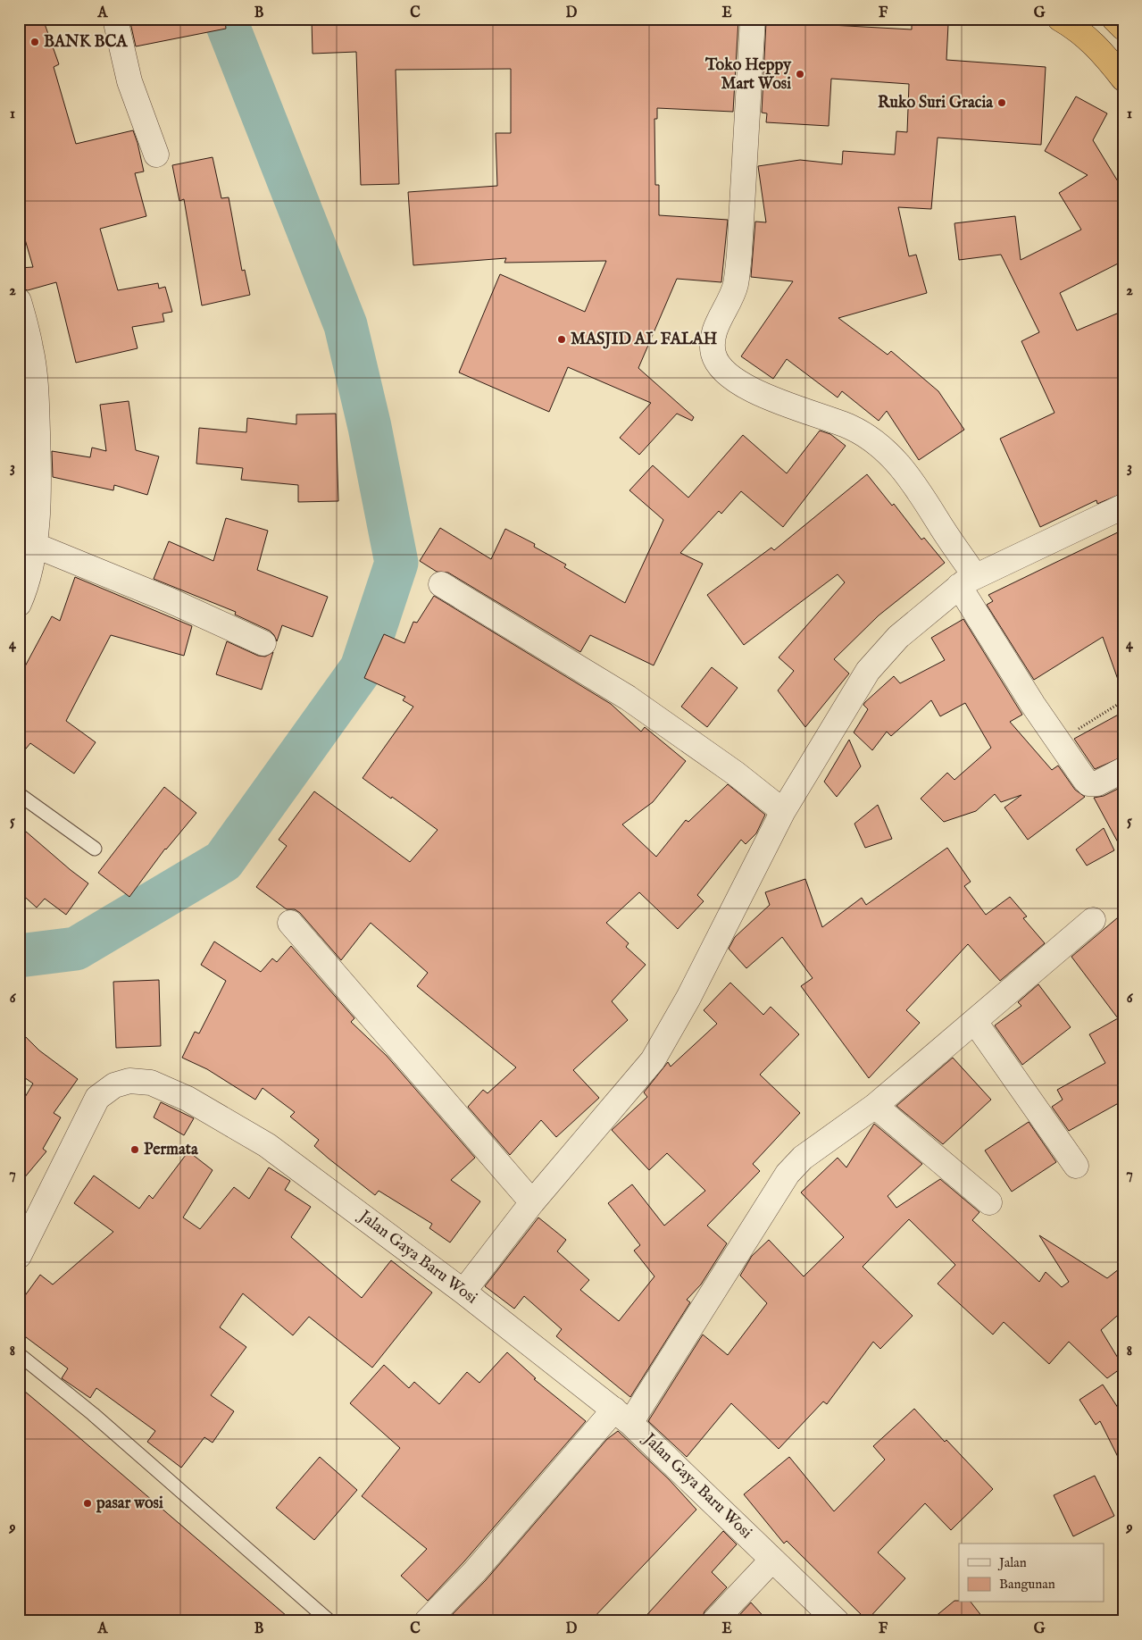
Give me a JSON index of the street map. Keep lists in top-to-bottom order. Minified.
{"streets":{"street":["Jalan Gaya Baru Wosi"]},"places":["BANK BCA","Toko Heppy Mart Wosi","Ruko Suri Gracia","MASJID AL FALAH","Permata","pasar wosi"],"legend":["Jalan","Bangunan"],"grid":{"columns":["A","B","C","D","E","F","G"],"rows":["1","2","3","4","5","6","7","8","9"]}}
